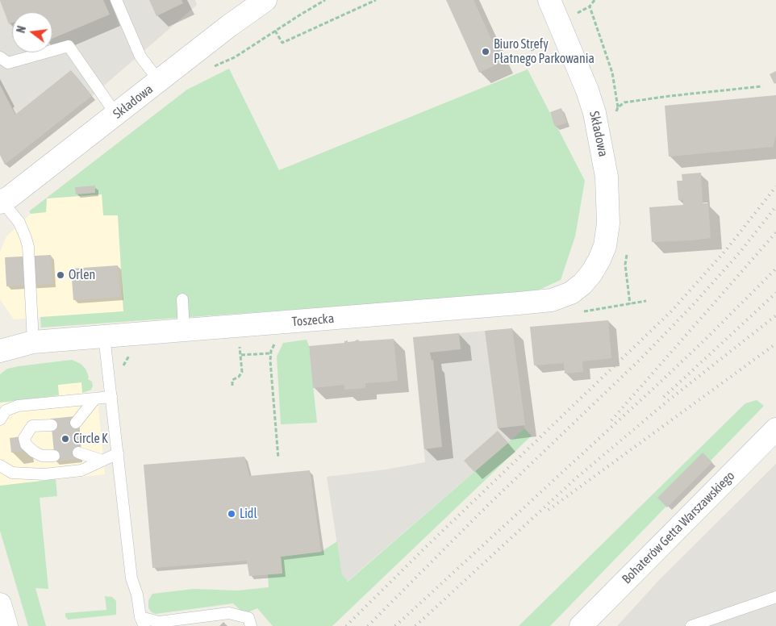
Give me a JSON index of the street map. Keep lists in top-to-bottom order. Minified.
{"streets":{"street":["Składowa","Toszecka","Bohaterów Getta Warszawskiego"]},"crossings":[["Składowa","Toszecka"]],"places":["Biuro Strefy Płatnego Parkowania","Orlen","Circle K","Lidl"],"north":"left"}
